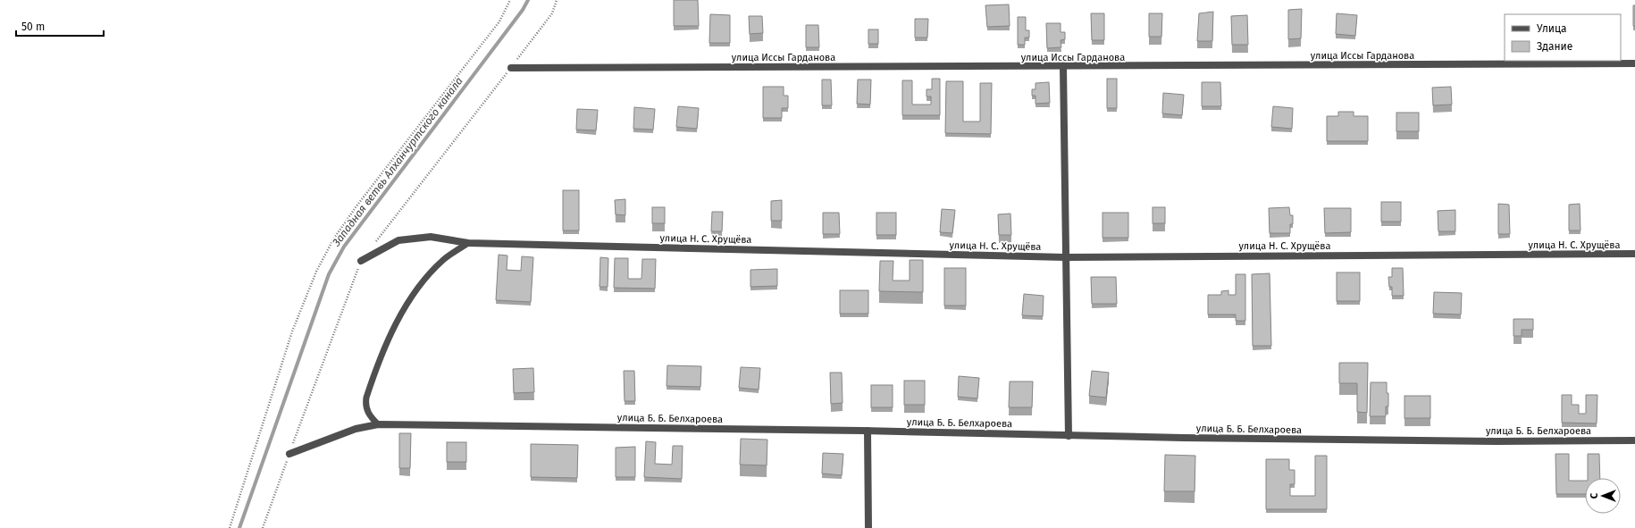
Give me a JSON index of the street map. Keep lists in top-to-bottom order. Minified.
{"streets":{"street":["улица Иссы Гарданова","улица Н. С. Хрущёва","улица Б. Б. Белхароева"]},"water":["Западная ветвь Алханчуртского канала"],"legend":["Улица","Здание"],"scale_bar":"50 m","north":"left"}
